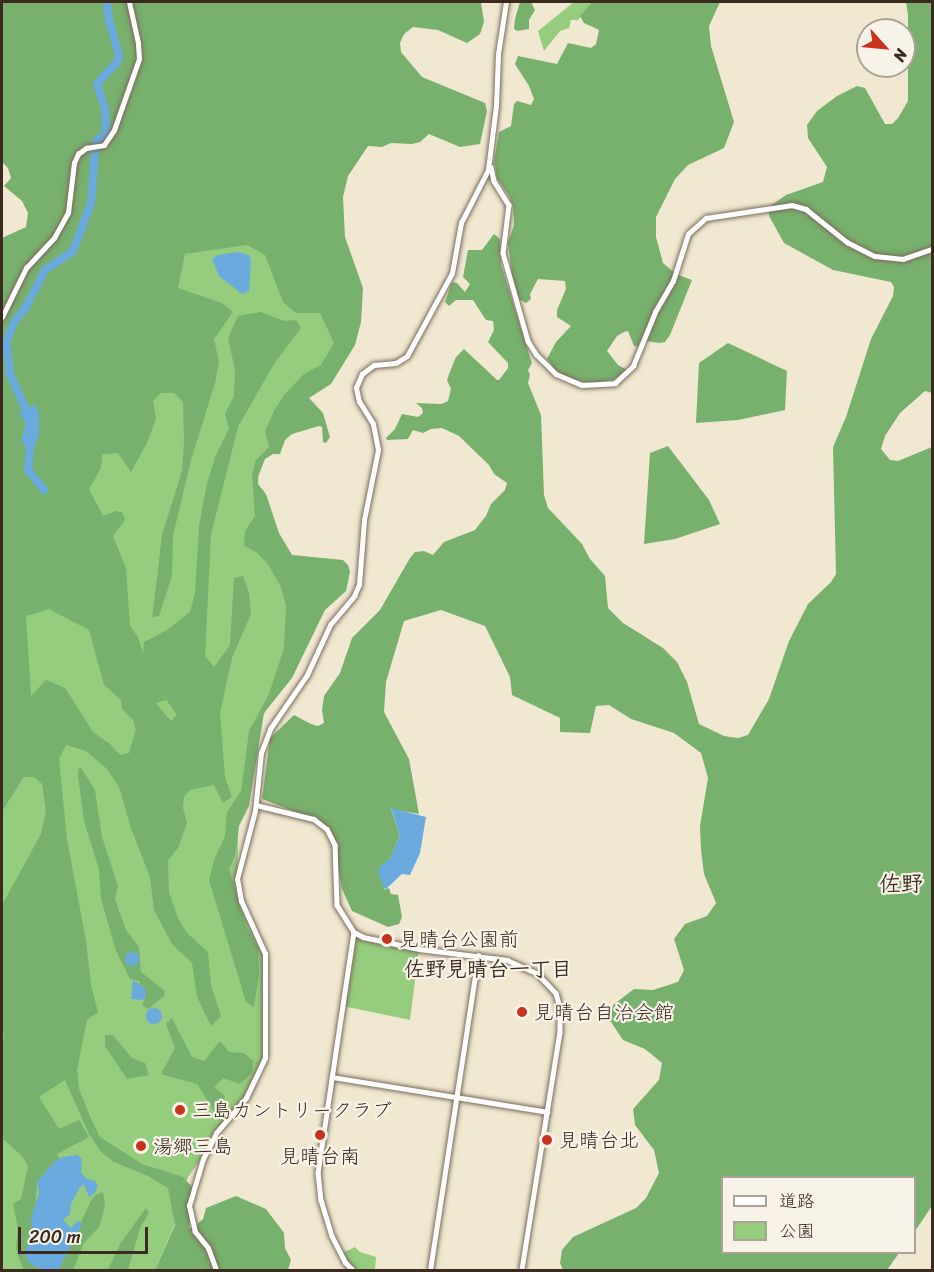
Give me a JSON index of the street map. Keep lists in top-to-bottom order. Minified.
{"districts":["佐野","佐野見晴台一丁目"],"places":["見晴台公園前","見晴台自治会館","三島カントリークラブ","見晴台南","見晴台北","湯郷三島"],"legend":["道路","公園"],"scale_bar":"200 m","north":"bottom right"}
